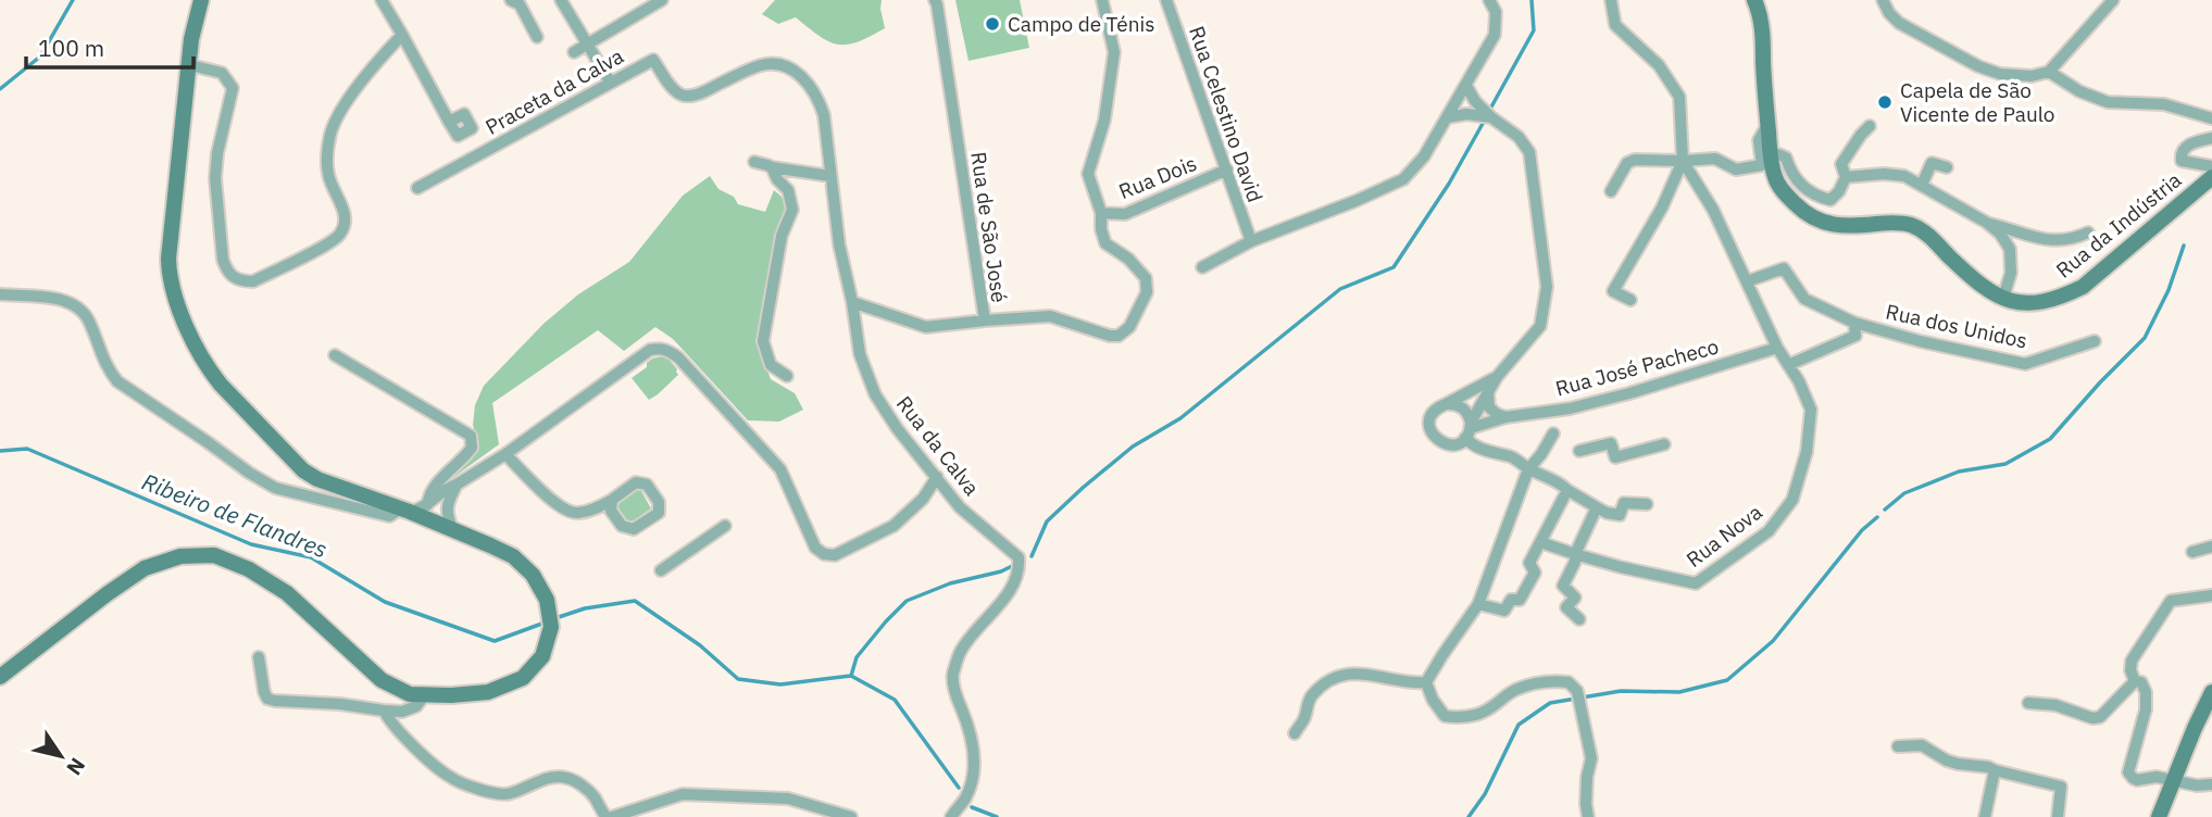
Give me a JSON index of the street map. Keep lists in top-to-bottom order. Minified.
{"streets":{"main road":["Rua da Indústria"],"street":["Praceta da Calva","Rua Celestino David","Rua Dois","Rua de São José","Rua dos Unidos","Rua José Pacheco","Rua da Calva","Rua Nova"]},"crossings":[["Praceta da Calva","Rua da Calva"],["Rua Celestino David","Rua Dois"],["Rua Dois","Rua de São José"],["Rua dos Unidos","Rua Nova"],["Rua José Pacheco","Rua Nova"]],"water":["Ribeiro de Flandres"],"places":["Campo de Ténis","Capela de São Vicente de Paulo"],"scale_bar":"100 m","north":"bottom right"}
